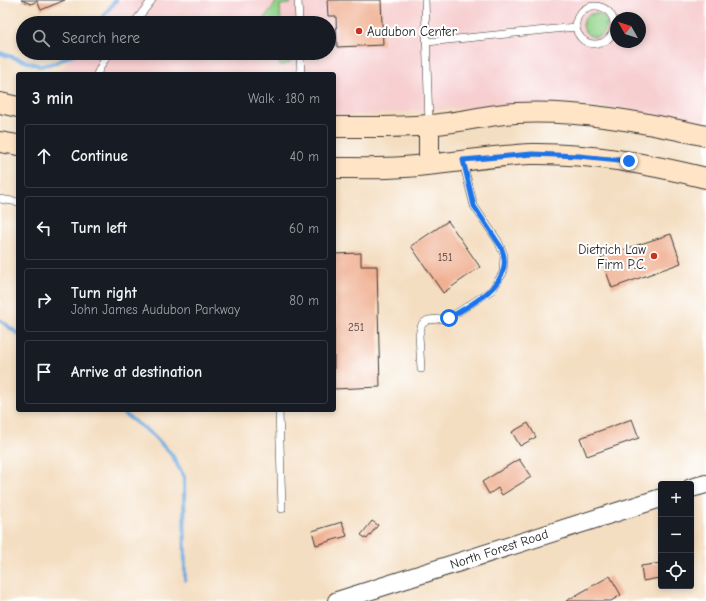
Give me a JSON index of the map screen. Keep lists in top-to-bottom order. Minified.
{"streets":{"street":["North Forest Road"]},"places":["Audubon Center","Dietrich Law Firm P.C."],"house_numbers":["151","251"],"north":"top left","page":{"search":"Search here","heading":["3 min","Walk · 180 m"],"list":[["Continue","40 m"],["Turn left","60 m"],["Turn right","John James Audubon Parkway","80 m"],"Arrive at destination"],"map_buttons":["+","−"]}}
